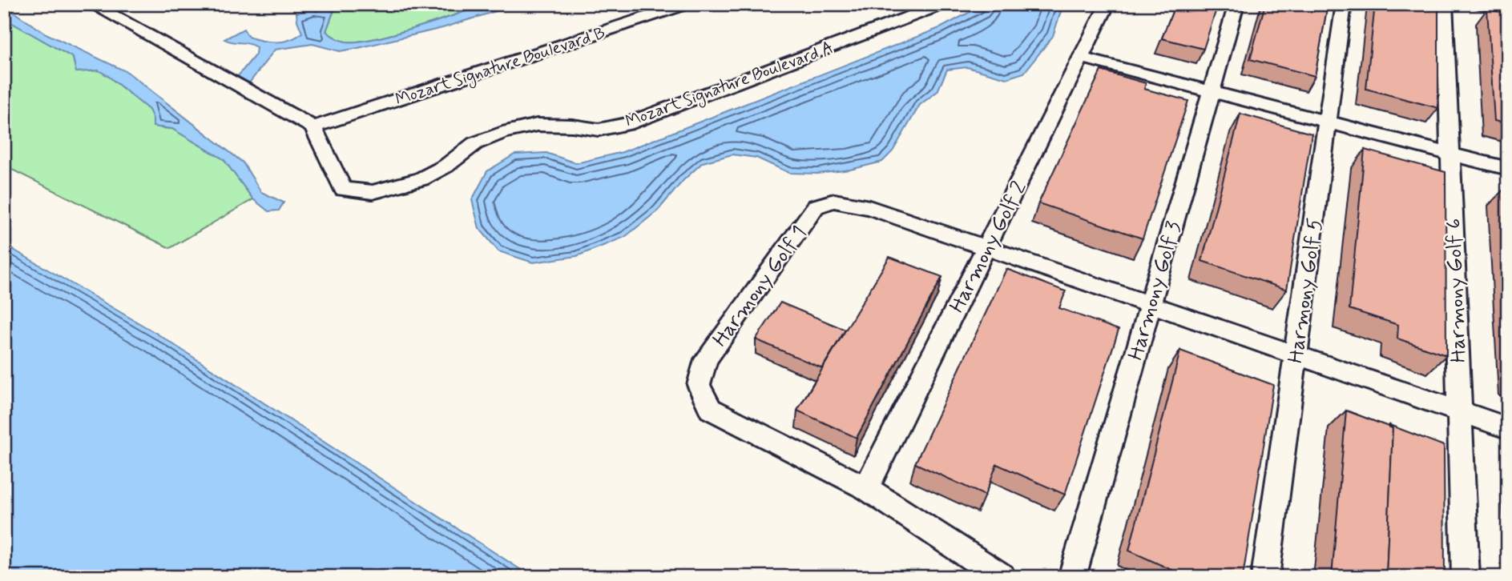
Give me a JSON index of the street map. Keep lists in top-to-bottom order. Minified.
{"streets":{"street":["Mozart Signature Boulevard B","Mozart Signature Boulevard A","Harmony Golf 2","Harmony Golf 1","Harmony Golf 3","Harmony Golf 5","Harmony Golf 6"]},"crossings":[["Mozart Signature Boulevard B","Mozart Signature Boulevard A"],["Harmony Golf 2","Harmony Golf 1"]]}
